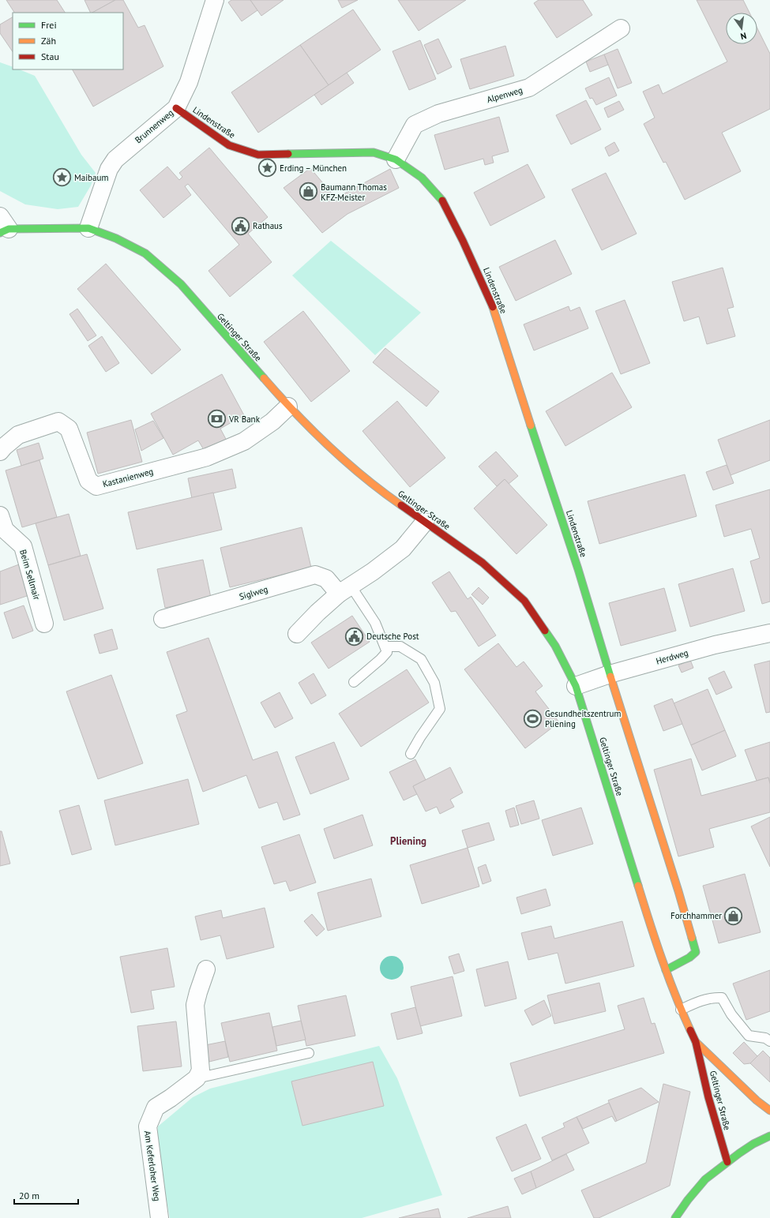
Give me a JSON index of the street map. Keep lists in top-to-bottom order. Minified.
{"streets":{"main road":["Lindenstraße","Geltinger Straße"],"street":["Alpenweg","Brunnenweg","Kastanienweg","Beim Sellmair","Siglweg","Herdweg","Am Keferloher Weg"]},"crossings":[["Alpenweg","Lindenstraße"],["Lindenstraße","Brunnenweg"],["Lindenstraße","Herdweg"],["Brunnenweg","Geltinger Straße"],["Geltinger Straße","Kastanienweg"],["Geltinger Straße","Herdweg"]],"districts":["Pliening"],"places":{"place":["Erding – München","Maibaum"],"shop":["Baumann Thomas KFZ-Meister","Forchhammer"],"public building":["Rathaus","Deutsche Post"],"bank":["VR Bank"],"sports":["Gesundheitszentrum Pliening"]},"legend":["Frei","Zäh","Stau"],"scale_bar":"20 m","north":"bottom"}
